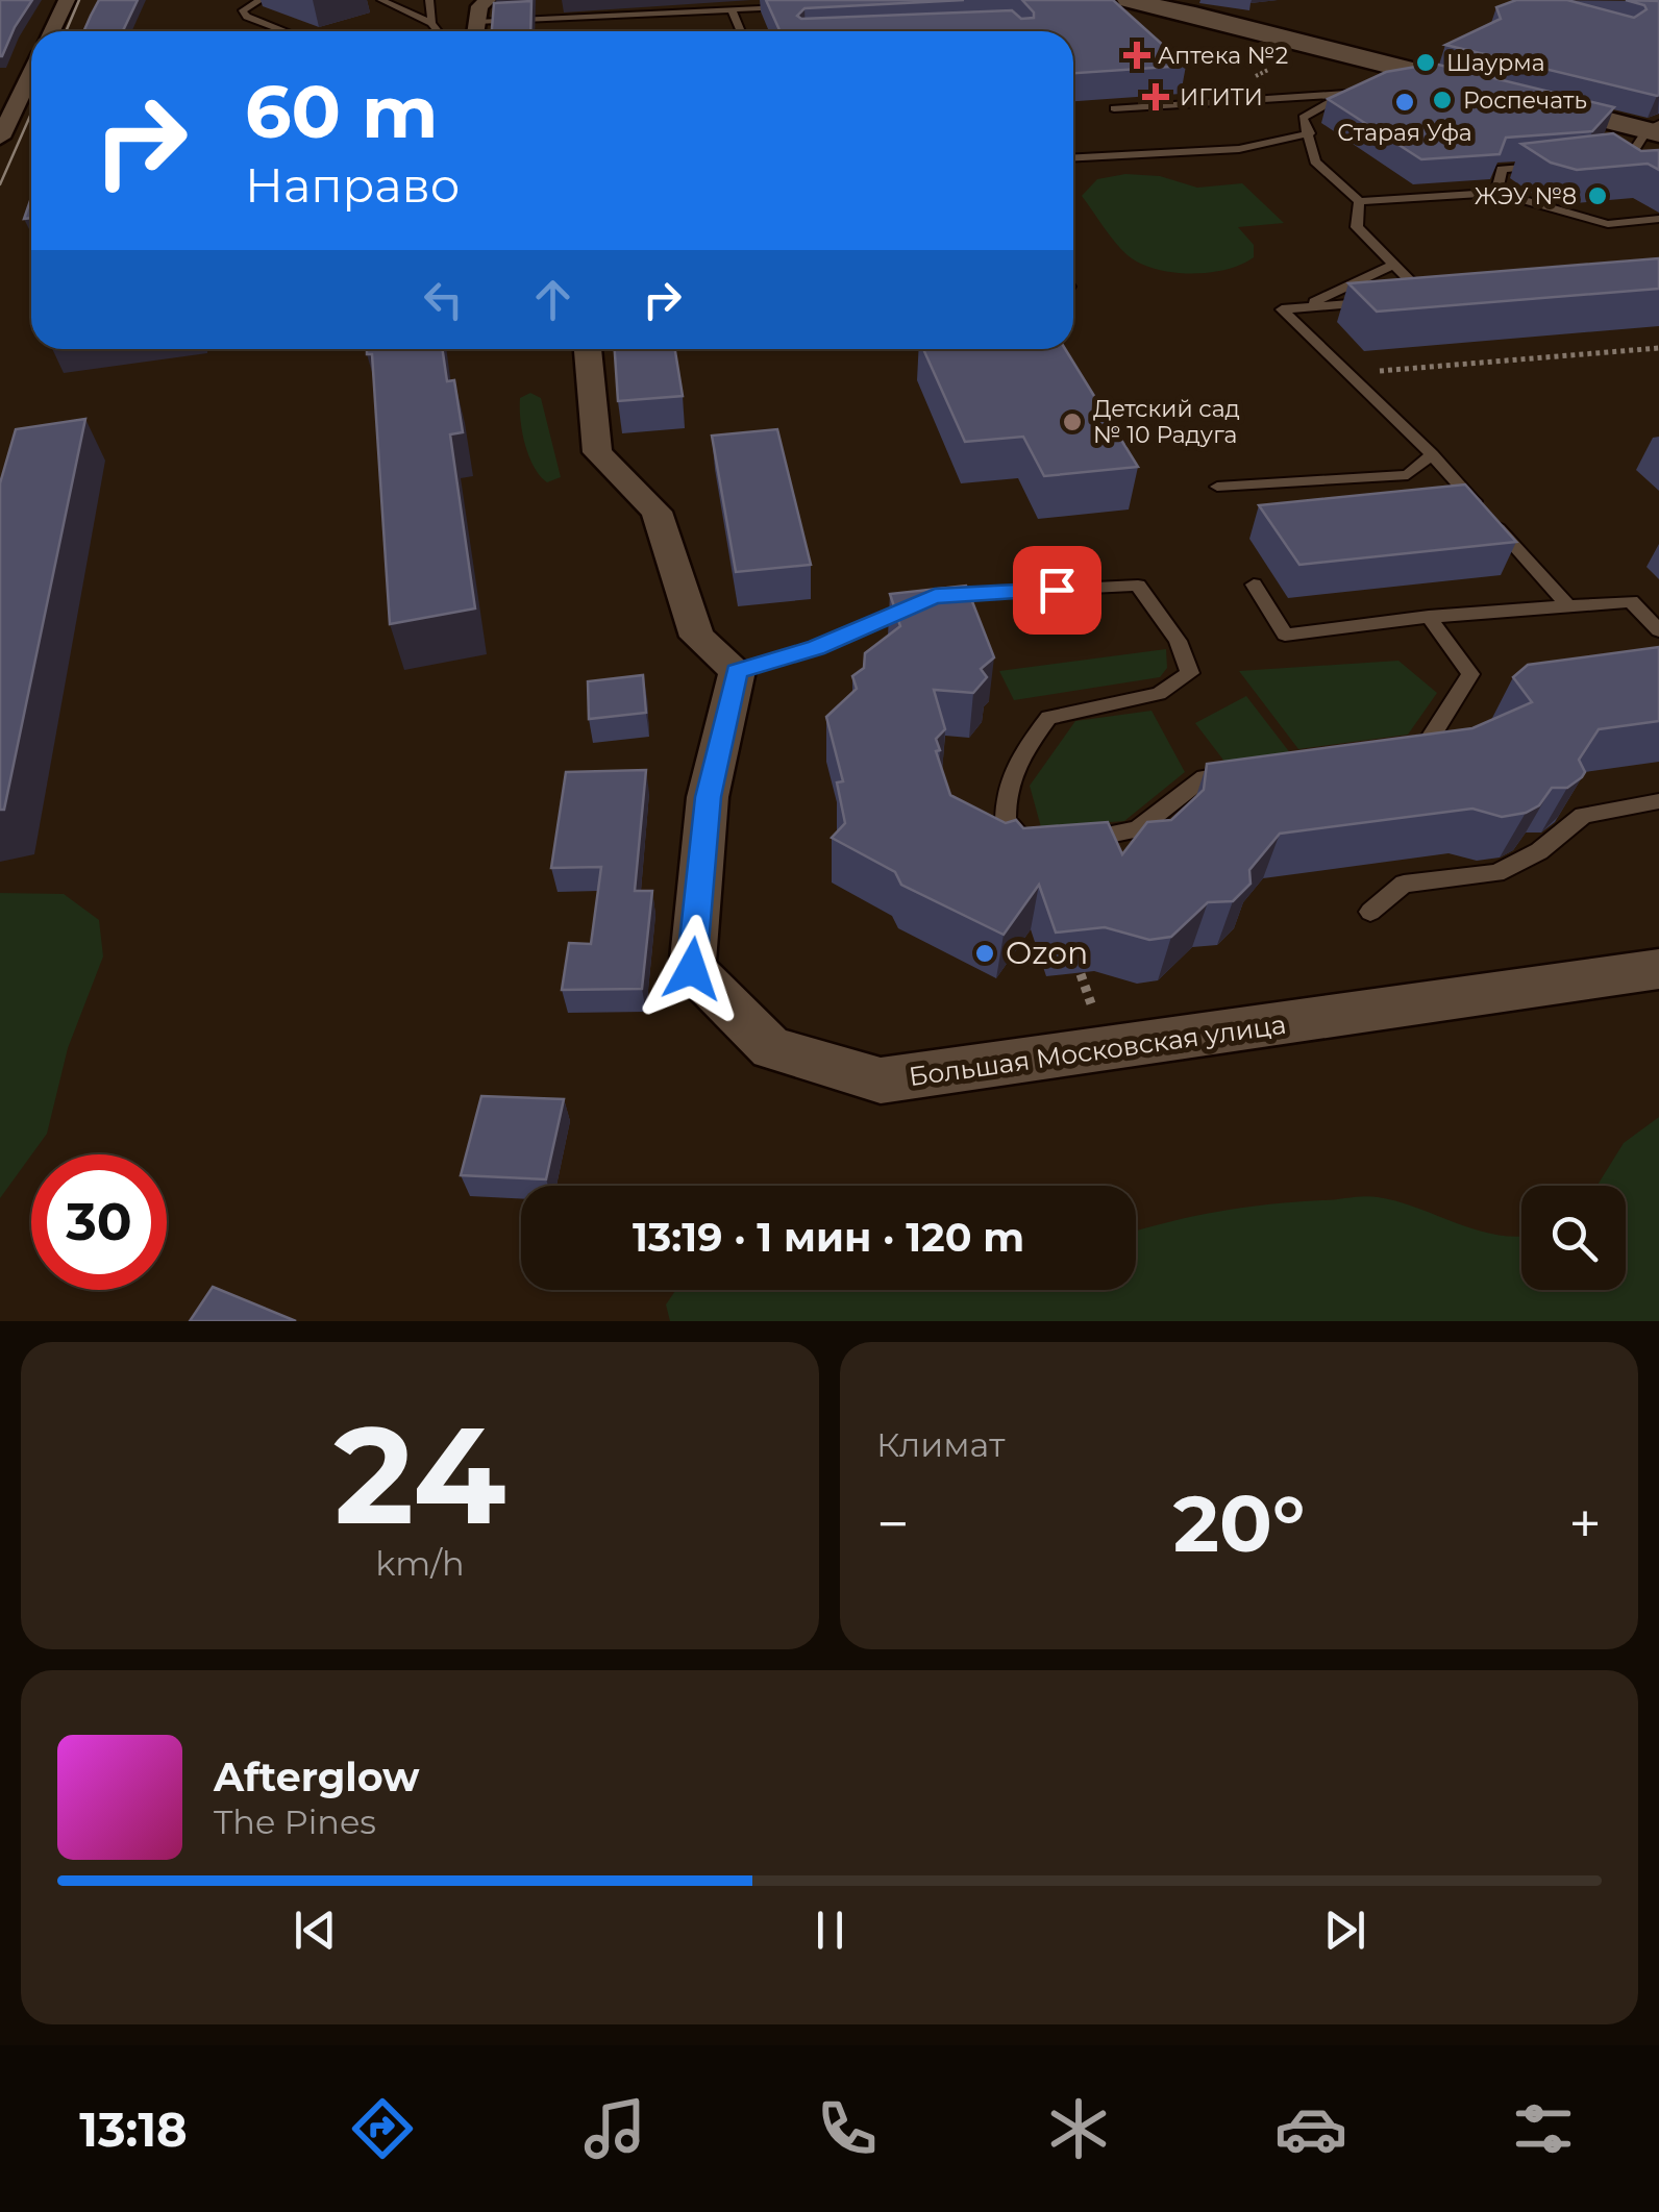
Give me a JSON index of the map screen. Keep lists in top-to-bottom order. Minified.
{"streets":{"street":["Большая Московская улица"]},"places":{"health":["Аптека №2","ИГИТИ"],"other":["Шаурма","Роспечать","Старая Уфа","ЖЭУ №8","Детский сад № 10 Радуга","Ozon"]},"page":{"turn":["60 m","Направо"],"limit":"30","trip":"13:19 · 1 мин · 120 m","tile":[["24","km/h"],"Климат"],"heat":["−","20°","+"],"song":["Afterglow","The Pines"],"tabs":"13:18"}}
